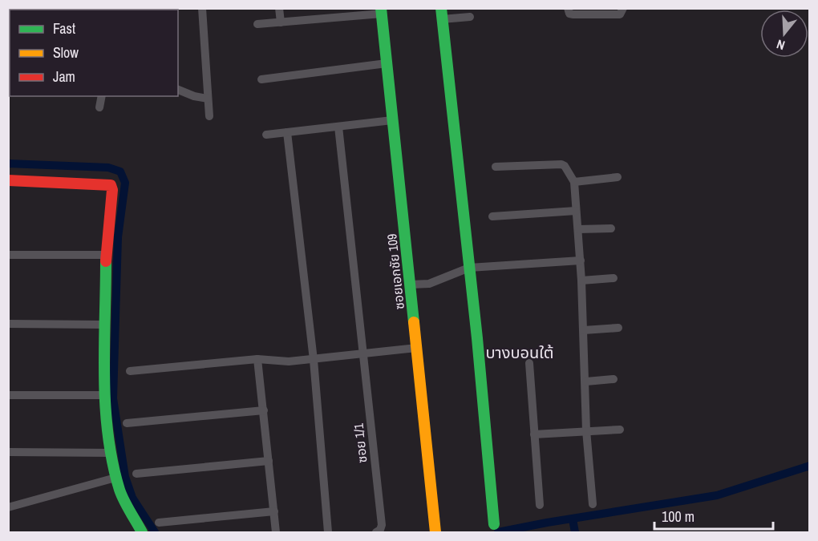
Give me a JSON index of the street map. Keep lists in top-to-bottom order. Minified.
{"streets":{"street":["ซอยเอกชัย 109","ซอย 1/1"]},"districts":["บางบอนใต้"],"legend":["Fast","Slow","Jam"],"scale_bar":"100 m","north":"bottom"}
